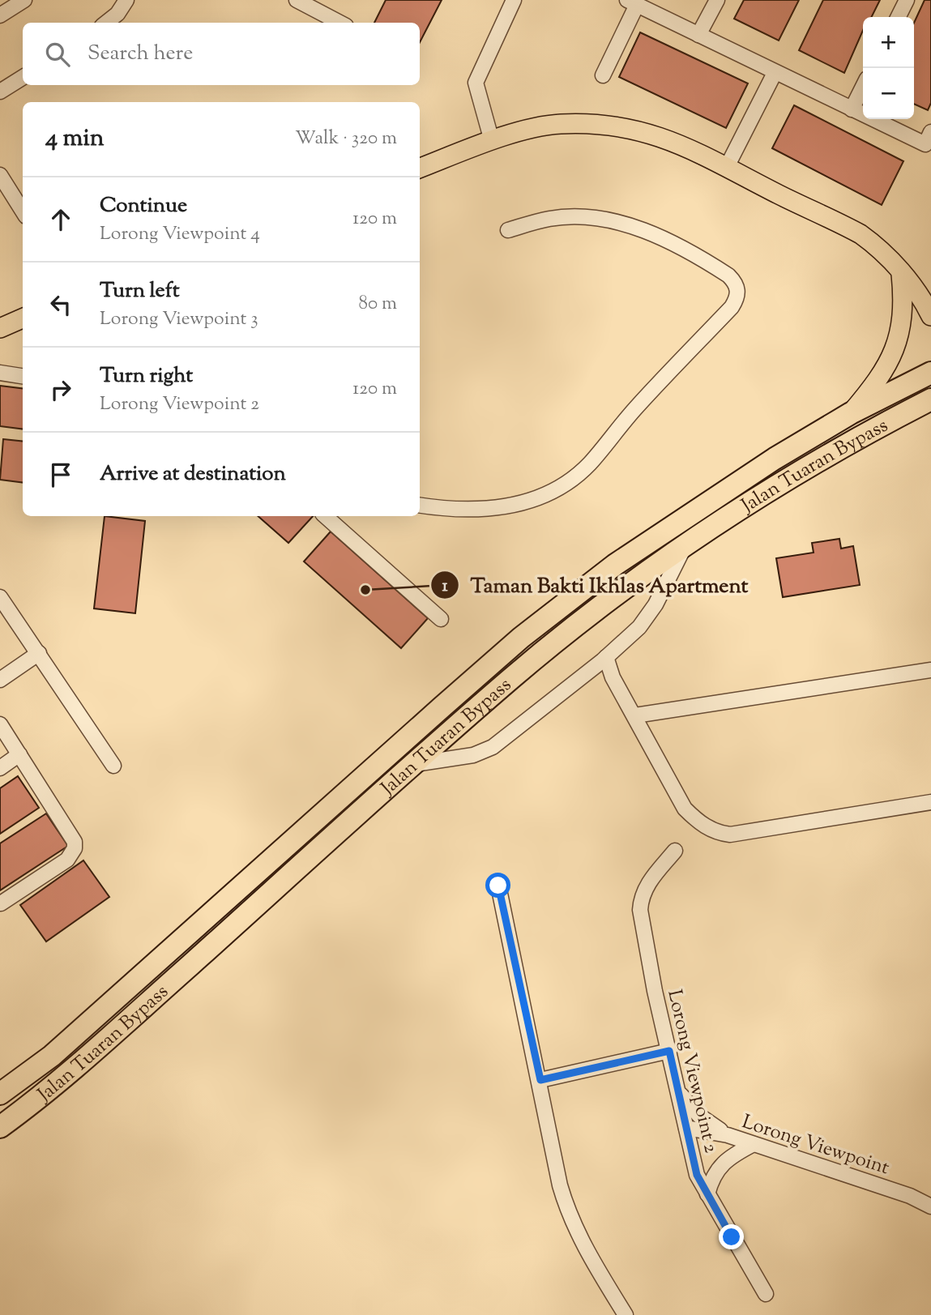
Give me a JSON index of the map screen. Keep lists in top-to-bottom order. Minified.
{"streets":{"highway":["Jalan Tuaran Bypass"],"street":["Lorong Viewpoint 2","Lorong Viewpoint"]},"crossings":[["Lorong Viewpoint 2","Lorong Viewpoint"]],"places":["Taman Bakti Ikhlas Apartment"],"page":{"map_buttons":["+","−"],"search":"Search here","heading":["4 min","Walk · 320 m"],"list":[["Continue","Lorong Viewpoint 4","120 m"],["Turn left","Lorong Viewpoint 3","80 m"],["Turn right","Lorong Viewpoint 2","120 m"],"Arrive at destination"]}}
